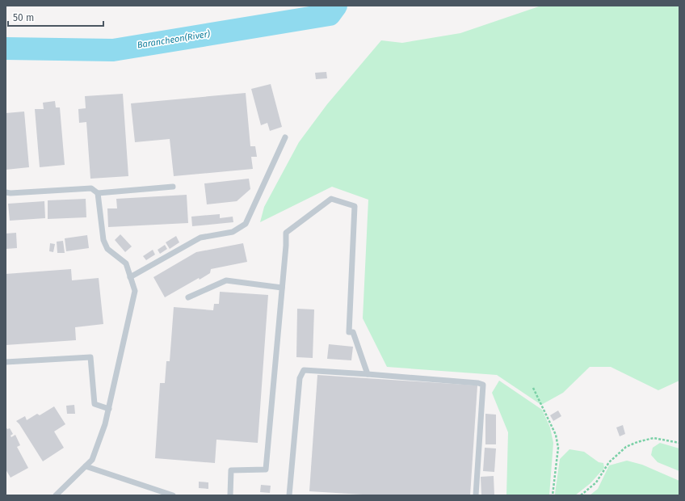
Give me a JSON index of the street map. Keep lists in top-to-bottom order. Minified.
{"water":["Barancheon(River)"],"scale_bar":"50 m"}
